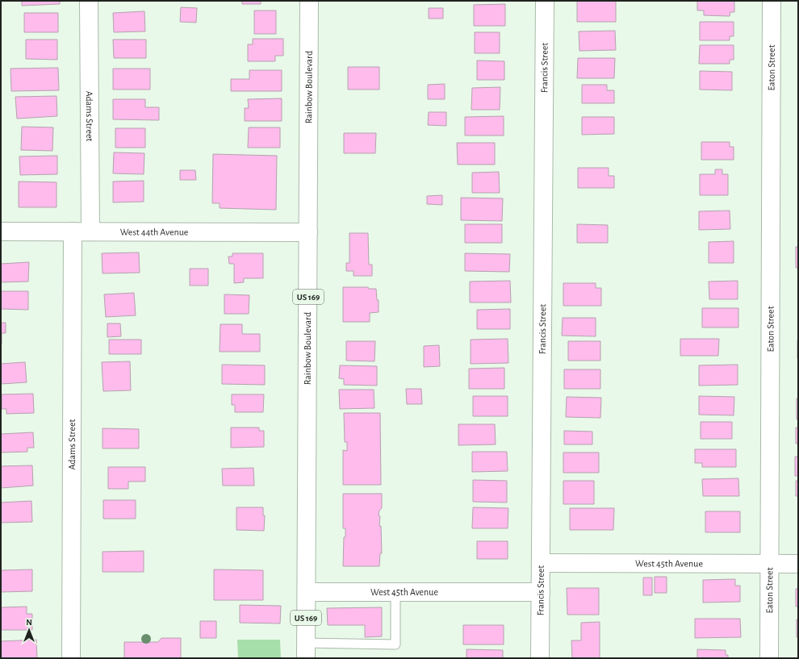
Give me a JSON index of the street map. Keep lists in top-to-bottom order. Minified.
{"streets":{"street":["Francis Street","Eaton Street","Rainbow Boulevard","Adams Street","West 44th Avenue","US 169","West 45th Avenue"]},"crossings":[["Francis Street","West 45th Avenue"],["Eaton Street","West 45th Avenue"],["Rainbow Boulevard","West 44th Avenue"],["Rainbow Boulevard","West 45th Avenue"],["Adams Street","West 44th Avenue"]],"north":"top"}
